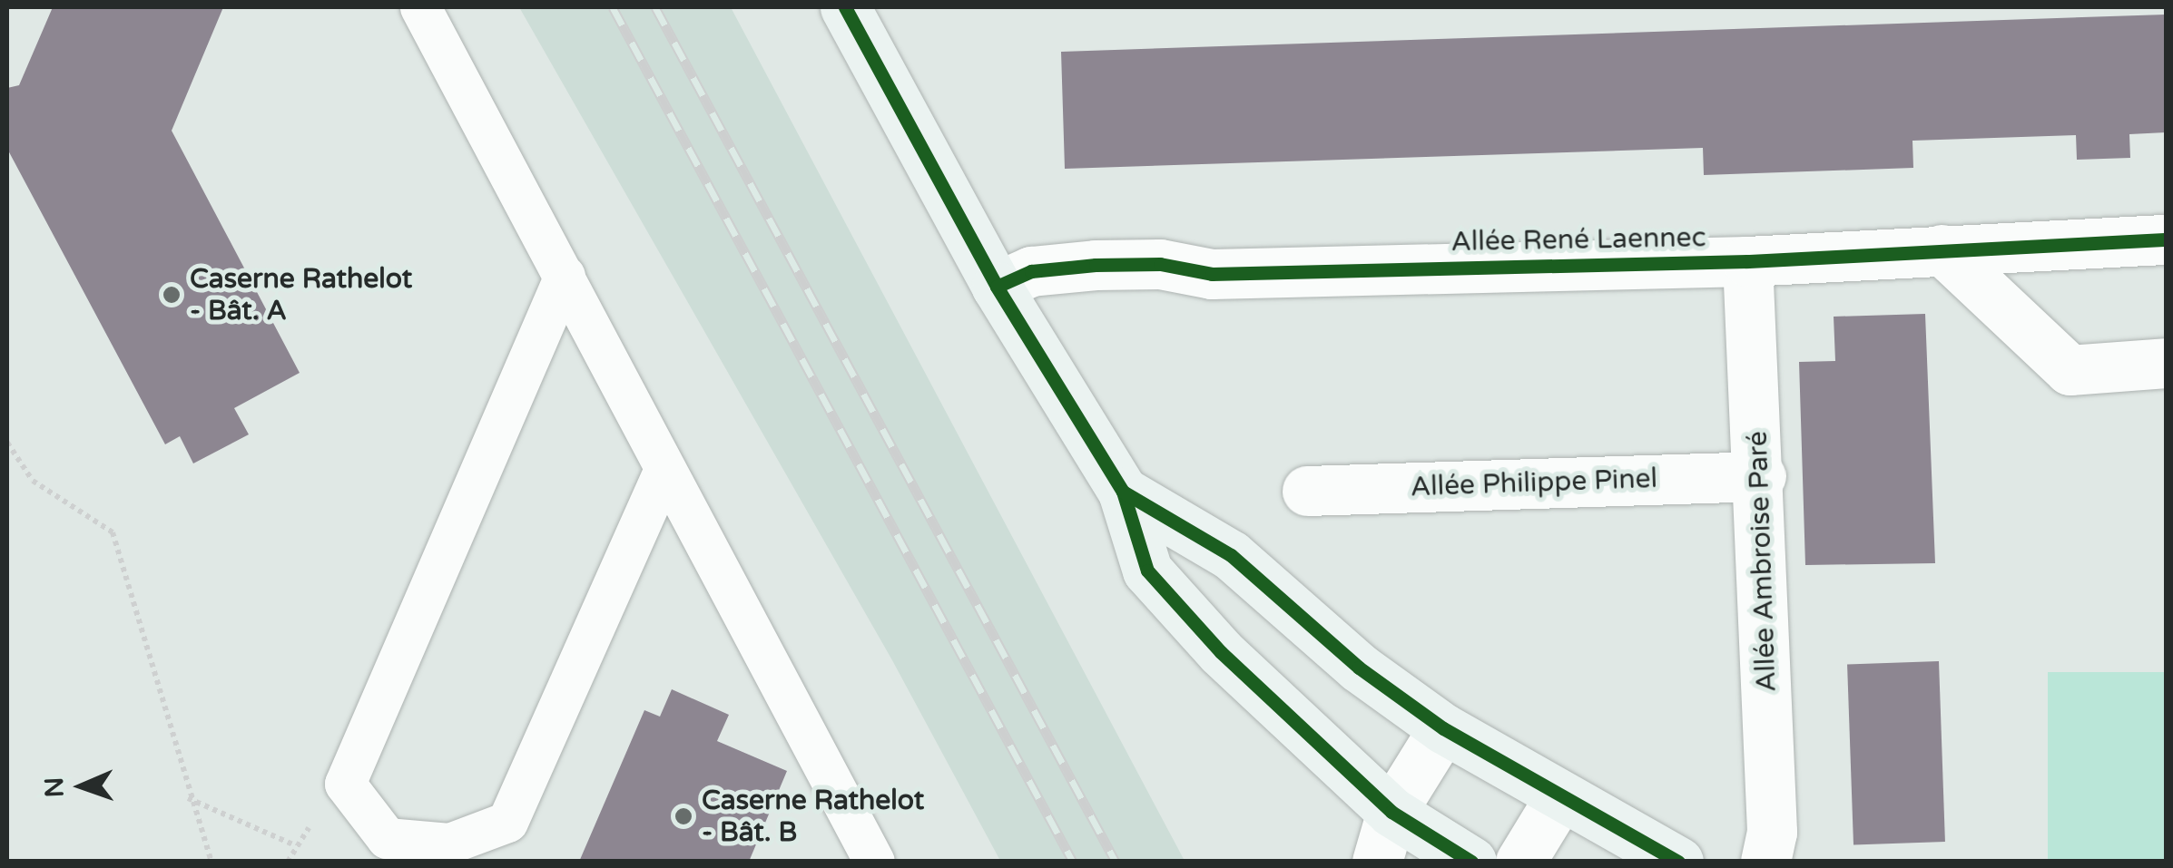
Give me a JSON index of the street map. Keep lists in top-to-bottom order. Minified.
{"streets":{"street":["Allée René Laennec","Allée Philippe Pinel","Allée Ambroise Paré"]},"crossings":[["Allée René Laennec","Allée Ambroise Paré"],["Allée Philippe Pinel","Allée Ambroise Paré"]],"places":["Caserne Rathelot - Bât. A","Caserne Rathelot - Bât. B"],"north":"left"}
